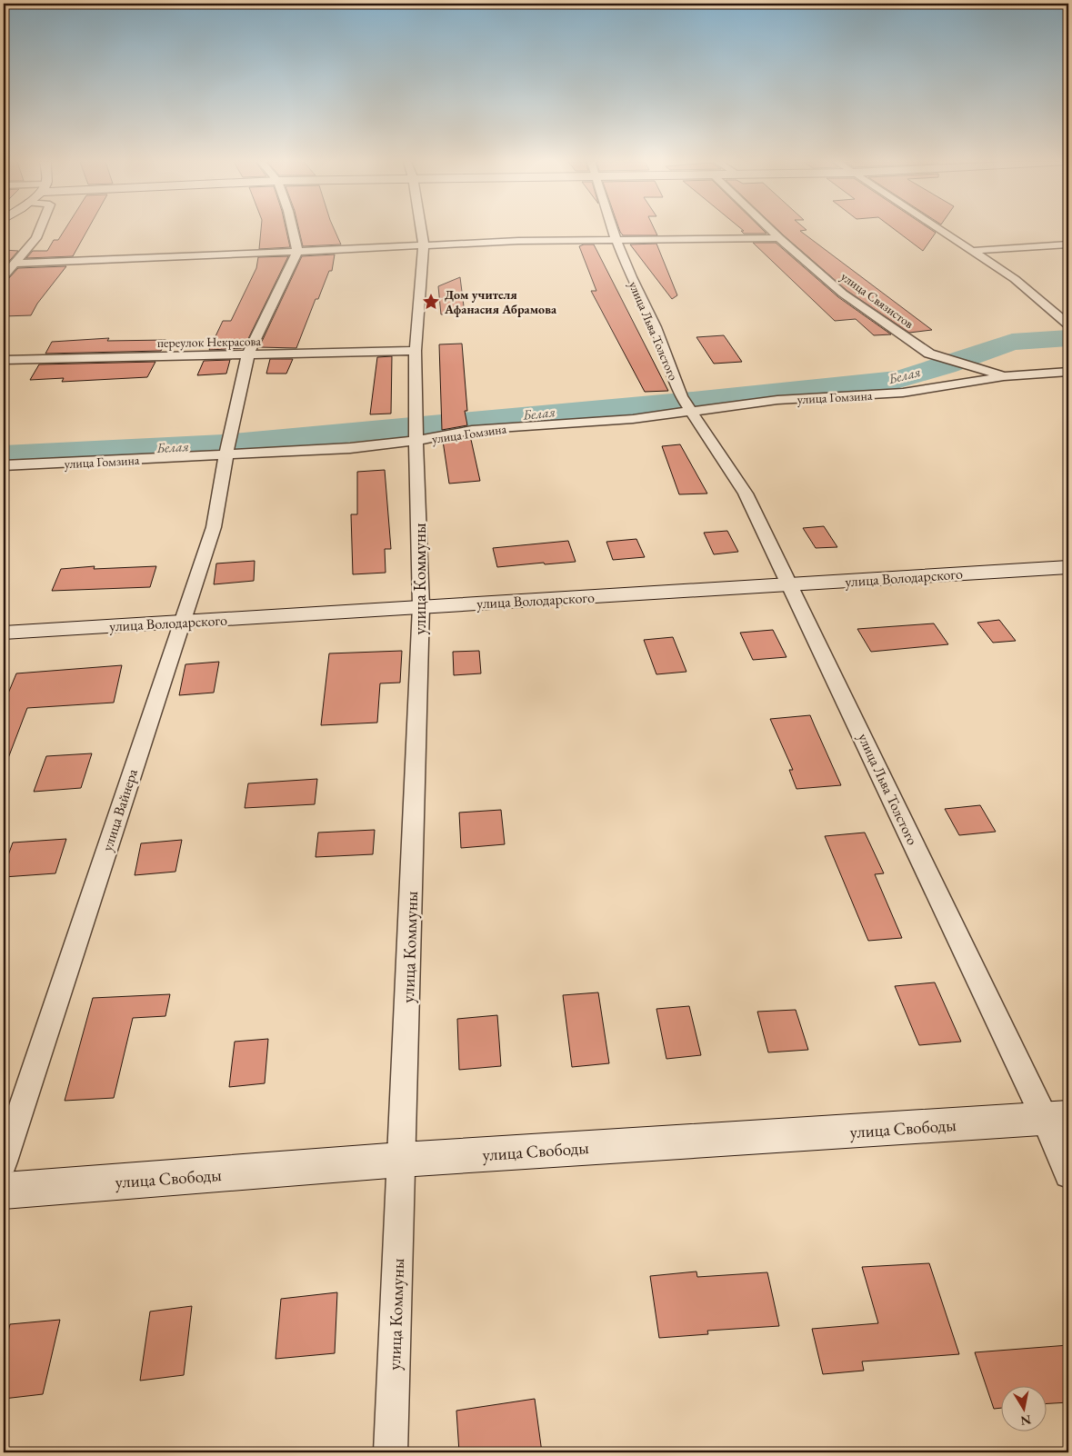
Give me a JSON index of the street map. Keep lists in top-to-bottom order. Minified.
{"streets":{"street":["улица Связистов","улица Льва Толстого","переулок Некрасова","улица Гомзина","улица Володарского","улица Коммуны","улица Вайнера","улица Свободы"]},"crossings":[["улица Связистов","улица Гомзина"],["улица Льва Толстого","улица Гомзина"],["улица Льва Толстого","улица Володарского"],["улица Льва Толстого","улица Свободы"],["переулок Некрасова","улица Коммуны"],["переулок Некрасова","улица Вайнера"],["улица Гомзина","улица Коммуны"],["улица Гомзина","улица Вайнера"],["улица Володарского","улица Коммуны"],["улица Володарского","улица Вайнера"],["улица Коммуны","улица Свободы"]],"water":["Белая"],"places":{"place":["Дом учителя Афанасия Абрамова"]},"north":"bottom"}
